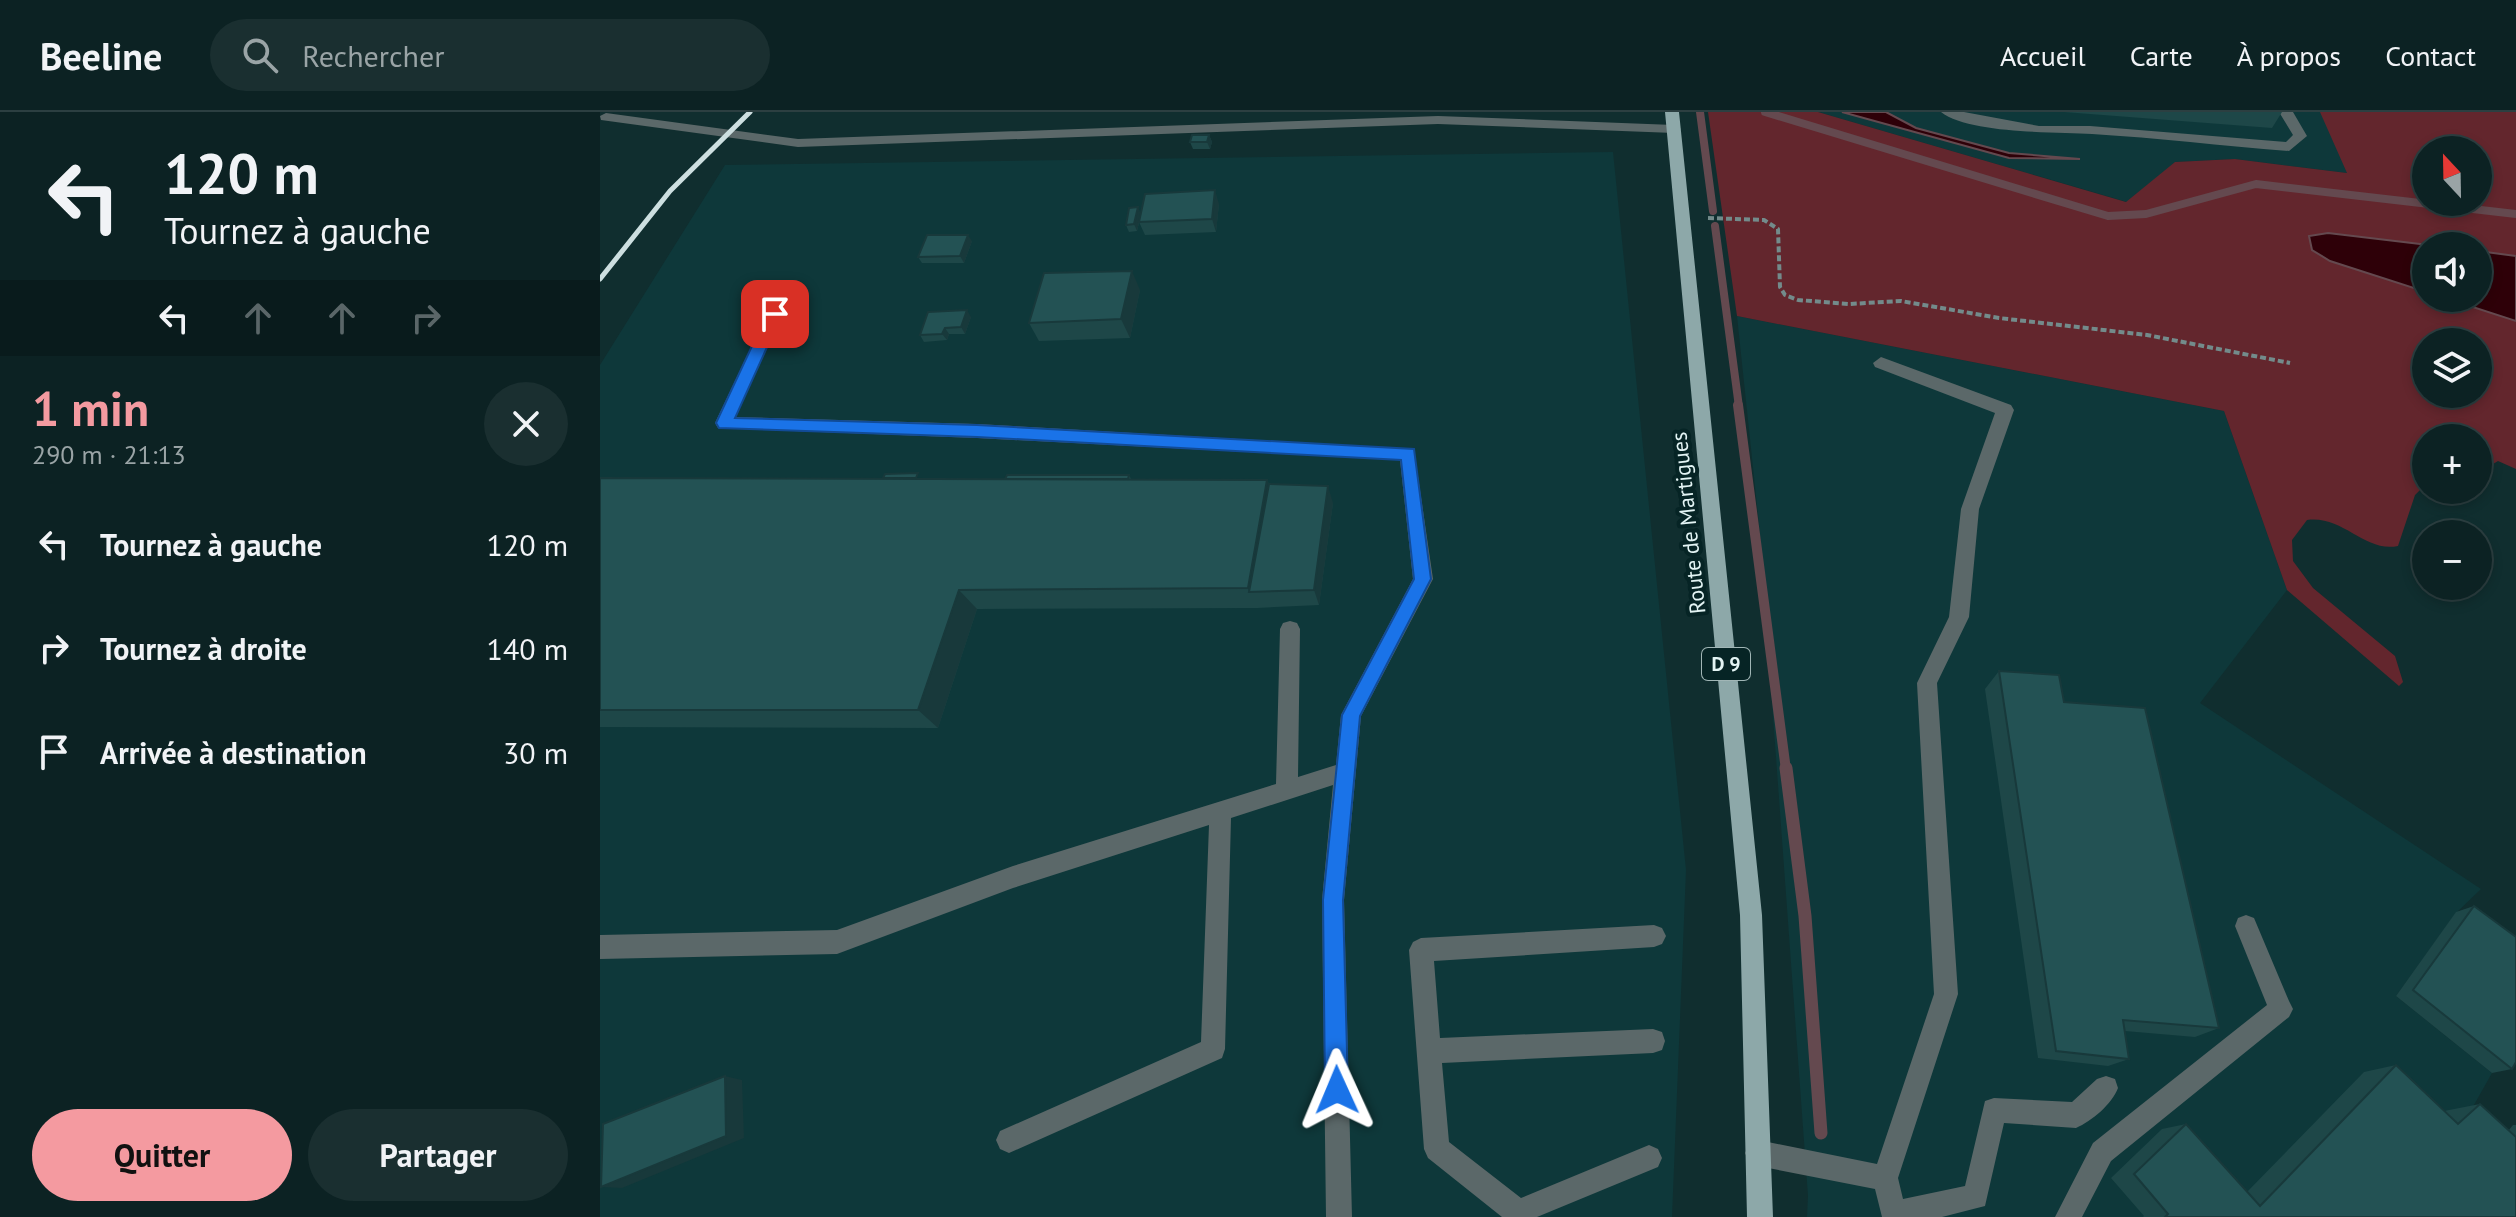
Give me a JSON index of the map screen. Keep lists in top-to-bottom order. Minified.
{"streets":{"main road":["Route de Martigues","D 9"]},"north":"top","page":{"header":"Beeline","search":"Rechercher","nav":["Accueil","Carte","À propos","Contact"],"turn":["120 m","Tournez à gauche"],"map_buttons":["+","−"],"heading":["1 min","290 m · 21:13"],"list":[{"name":"Tournez à gauche","value":"120 m"},{"name":"Tournez à droite","value":"140 m"},{"name":"Arrivée à destination","value":"30 m"}],"buttons":["Quitter","Partager"]}}
